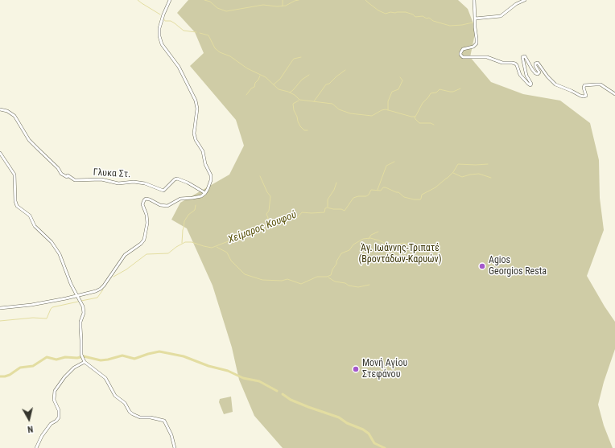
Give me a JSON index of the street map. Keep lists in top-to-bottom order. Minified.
{"streets":{"main road":["Γλυκα Στ."]},"water":["Χείμαρος Κουφού"],"parks":["Άγ. Ιωάννης-Τριπατέ (Βροντάδων-Καρυών)"],"places":["Agios Georgios Resta","Μονή Αγίου Στεφάνου"],"north":"bottom"}
